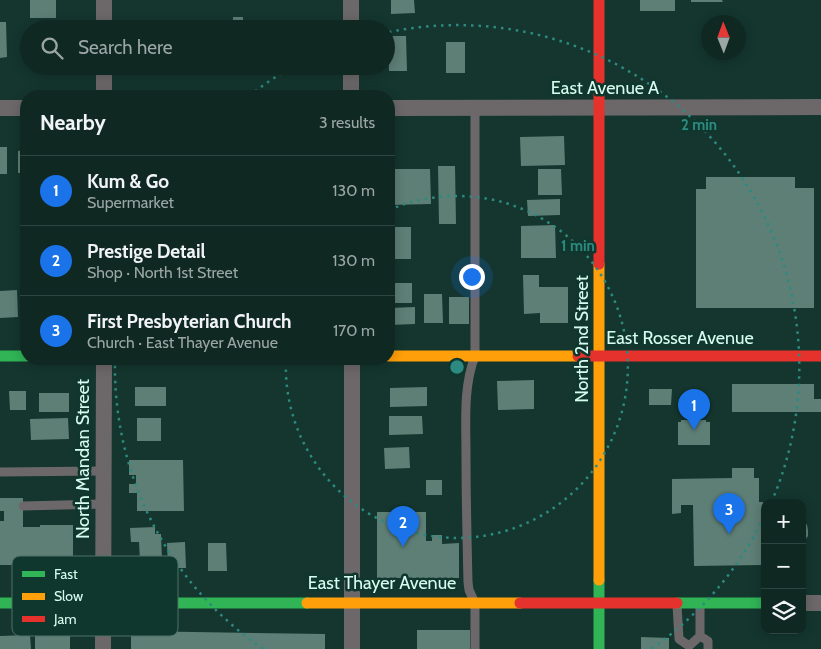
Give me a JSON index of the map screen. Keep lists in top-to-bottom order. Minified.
{"streets":{"street":["East Avenue A","East Rosser Avenue","North 2nd Street","North Mandan Street","East Thayer Avenue"]},"crossings":[["East Avenue A","North 2nd Street"],["East Rosser Avenue","North 2nd Street"],["North 2nd Street","East Thayer Avenue"]],"legend":["Fast","Slow","Jam"],"north":"top","page":{"search":"Search here","heading":["Nearby","3 results"],"list":[{"mark":"1","name":"Kum & Go","note":"Supermarket","value":"130 m"},{"mark":"2","name":"Prestige Detail","note":"Shop · North 1st Street","value":"130 m"},{"mark":"3","name":"First Presbyterian Church","note":"Church · East Thayer Avenue","value":"170 m"}],"pins":["1","3","2"],"map_buttons":["+","−"]},"rings":["2 min","1 min"]}
